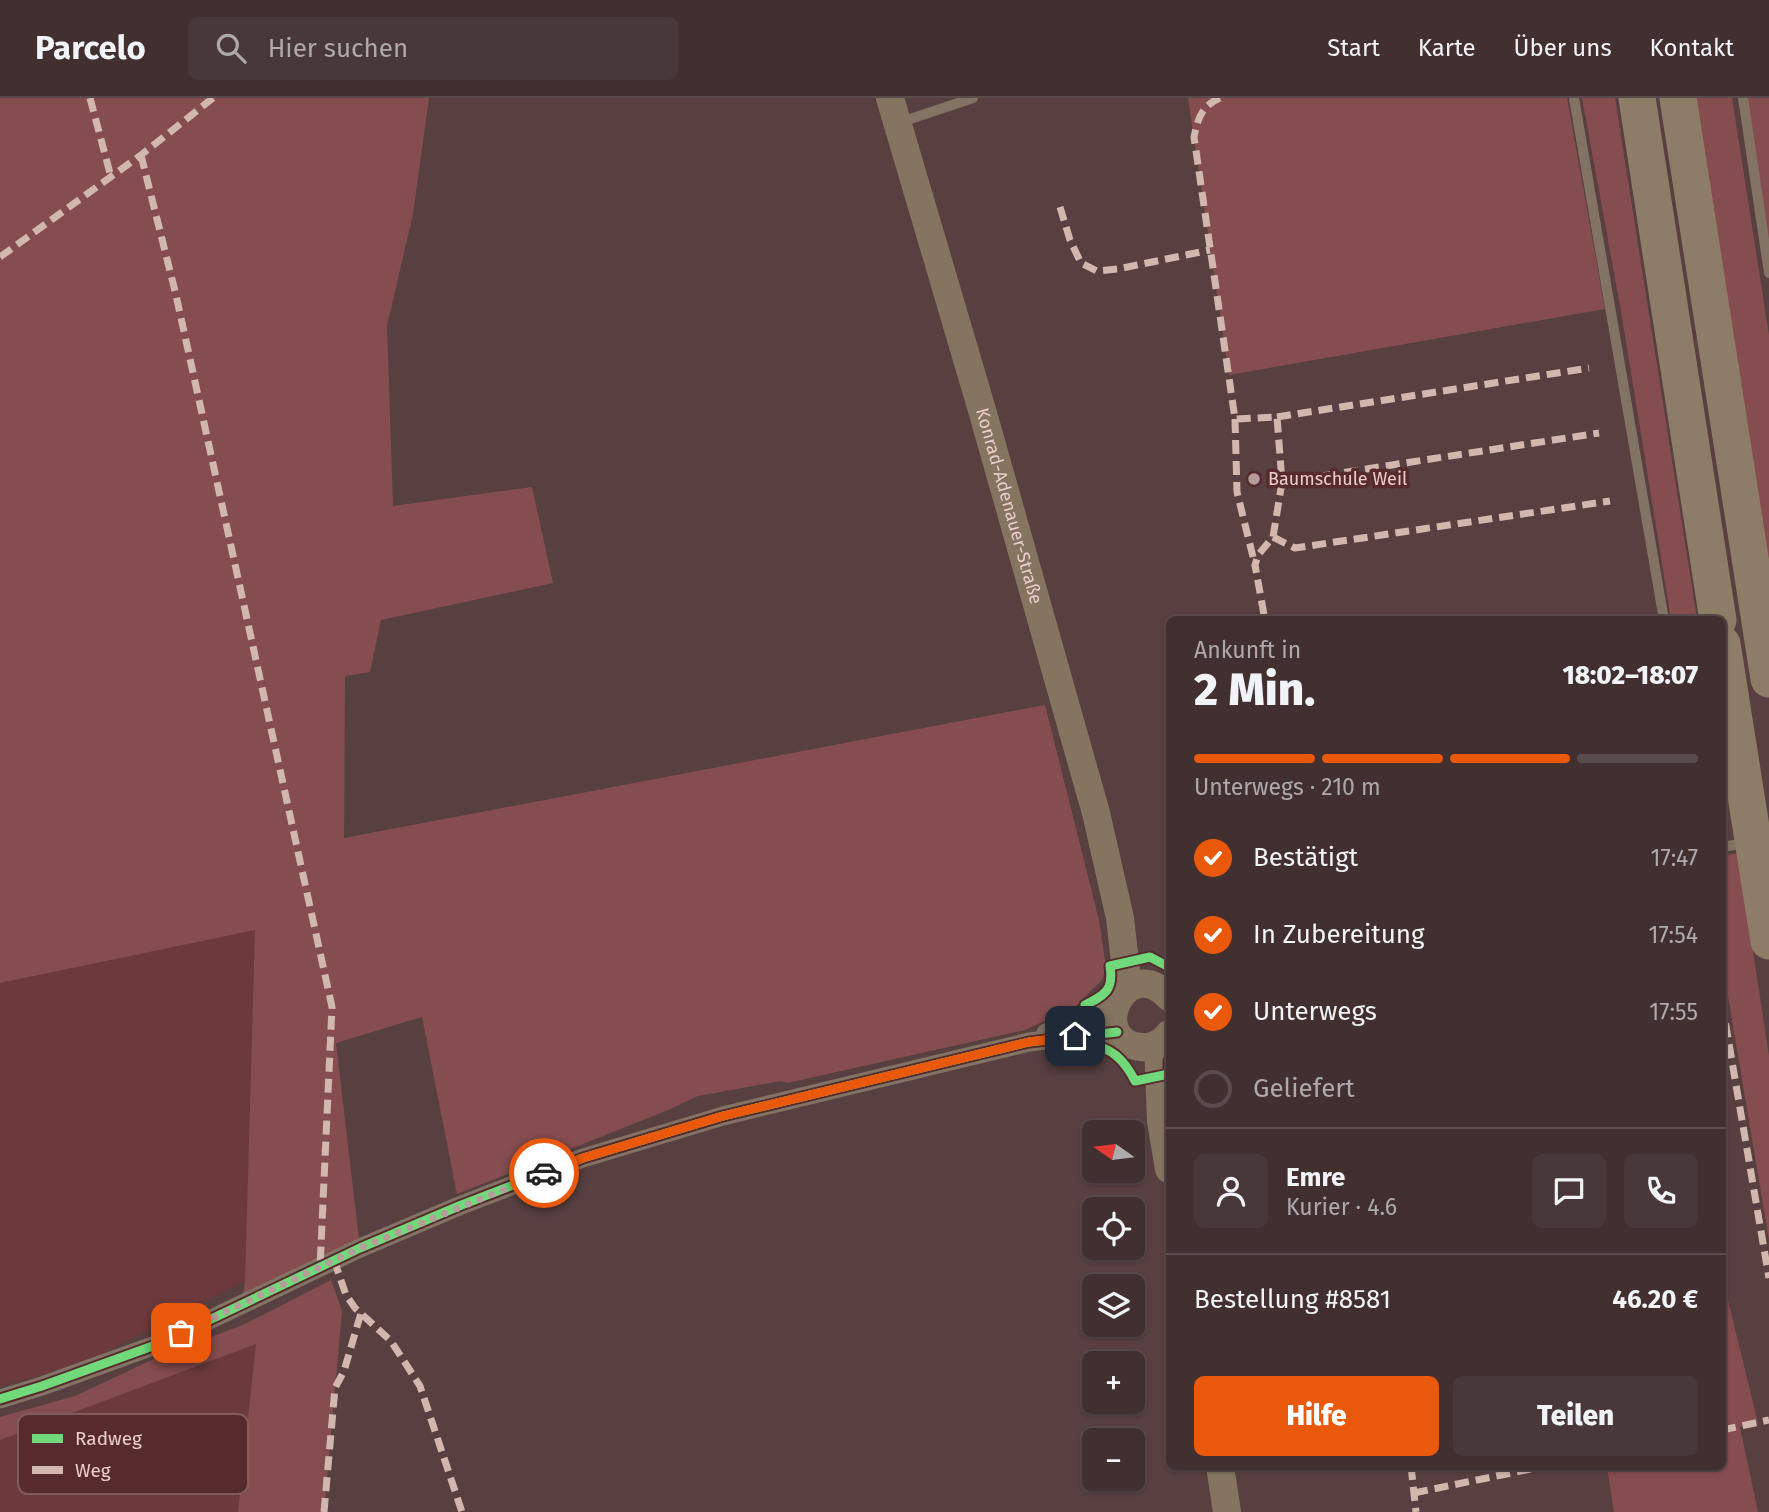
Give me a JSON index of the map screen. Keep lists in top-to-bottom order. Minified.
{"streets":{"main road":["Konrad-Adenauer-Straße"]},"places":["Baumschule Weil"],"legend":["Radweg","Weg"],"north":"left","page":{"header":"Parcelo","search":"Hier suchen","nav":["Start","Karte","Über uns","Kontakt"],"heading":["2 Min.","Ankunft in","18:02–18:07"],"panel":["Emre","Kurier · 4.6","Bestellung #8581","46.20 €"],"bar":"Unterwegs · 210 m","list":[["Bestätigt","17:47"],["In Zubereitung","17:54"],["Unterwegs","17:55"],"Geliefert"],"map_buttons":["+","−"],"buttons":["Hilfe","Teilen"]}}
